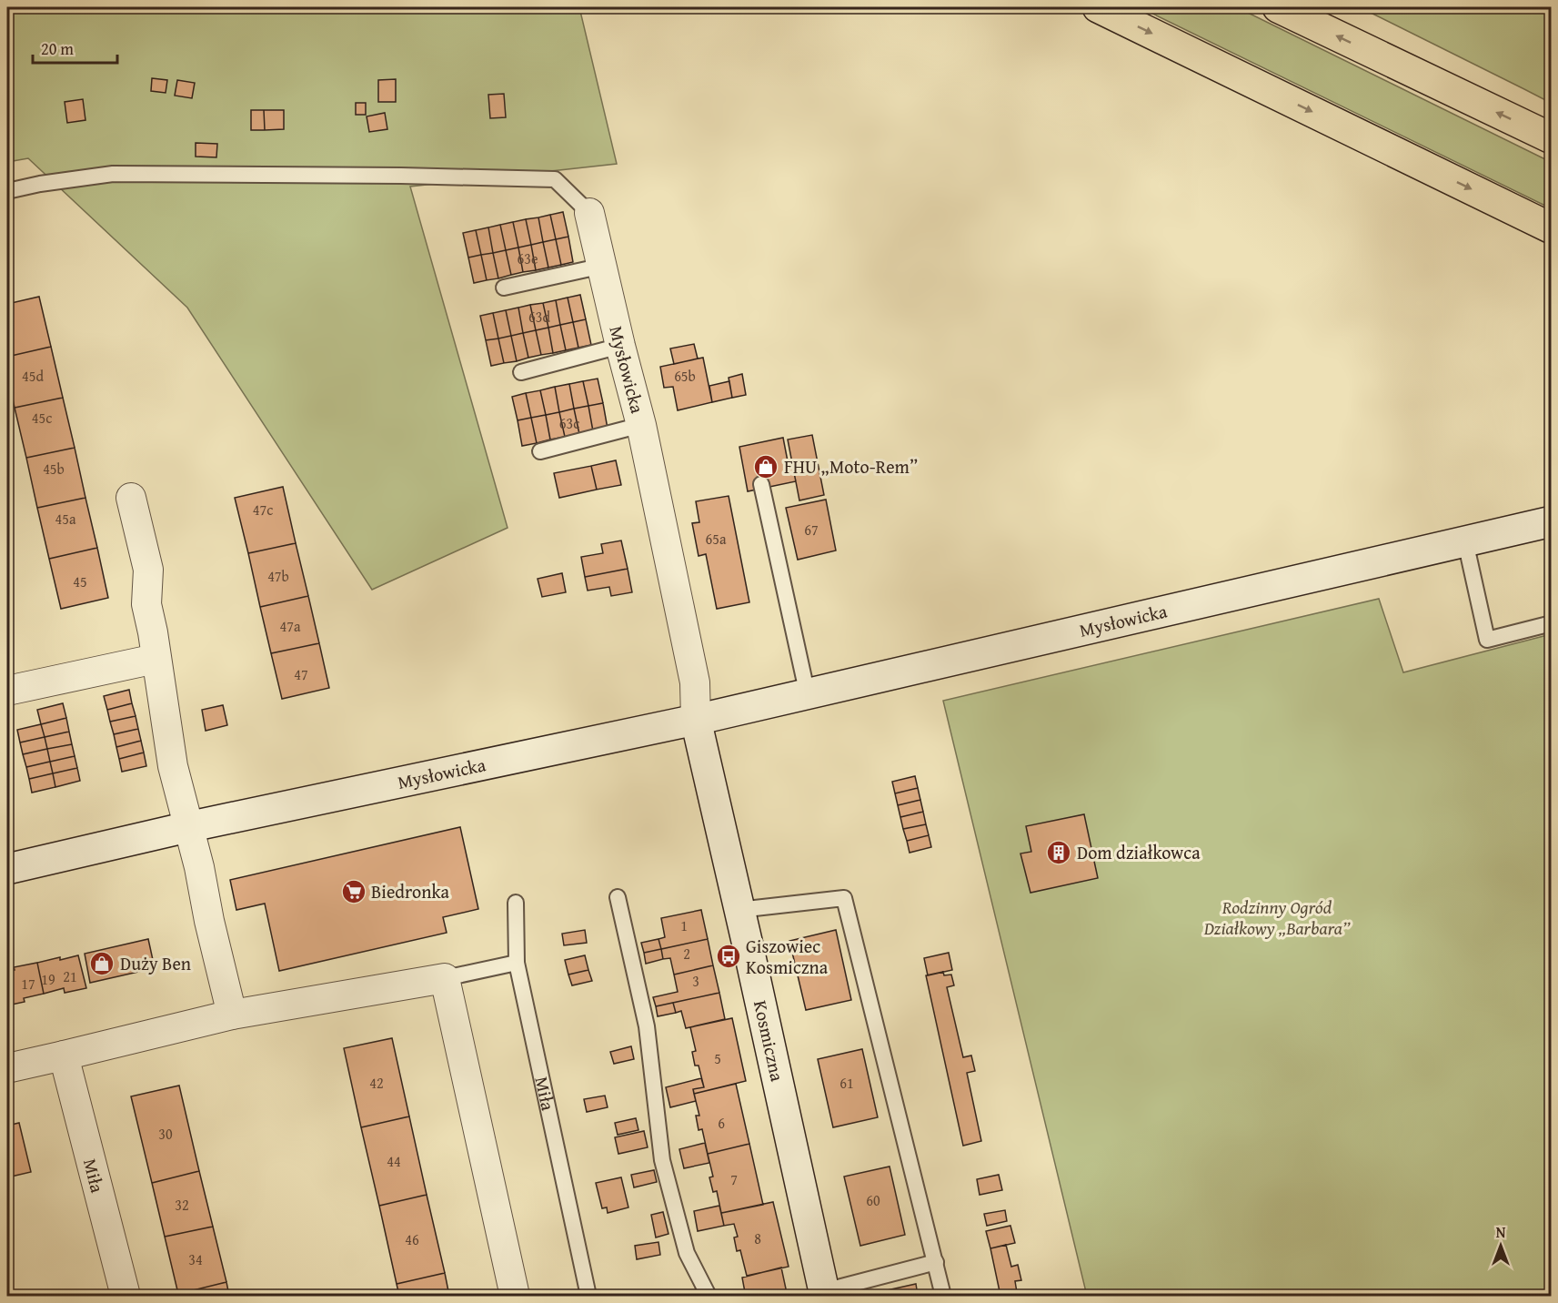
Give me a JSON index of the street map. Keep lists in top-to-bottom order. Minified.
{"streets":{"street":["Mysłowicka","Kosmiczna","Miła"]},"crossings":[["Mysłowicka","Kosmiczna"]],"parks":["Rodzinny Ogród Działkowy „Barbara”"],"places":{"shop":["FHU „Moto-Rem”","Duży Ben"],"building":["Dom działkowca"],"supermarket":["Biedronka"],"bus stop":["Giszowiec Kosmiczna"]},"house_numbers":["63e","63d","45d","65b","45c","63c","45b","47c","45a","67","65a","47b","45","47a","47","1","2","21","19","3","17","5","42","61","6","30","44","7","60","32","8","46","34"],"scale_bar":"20 m","north":"top"}
